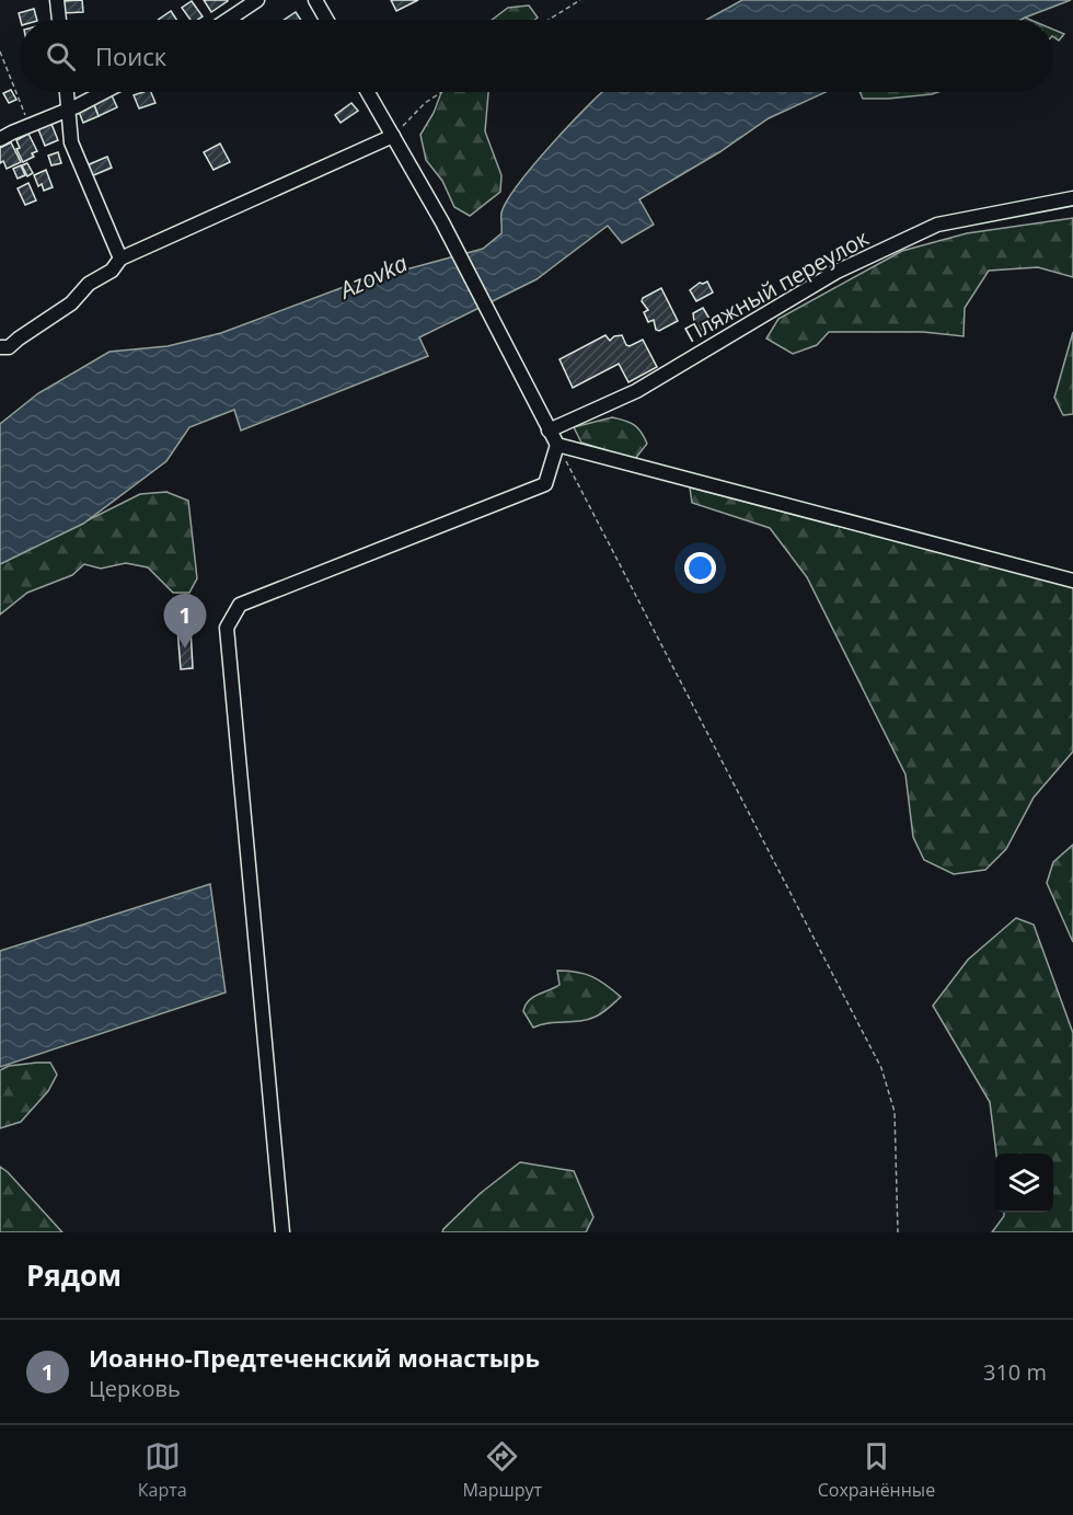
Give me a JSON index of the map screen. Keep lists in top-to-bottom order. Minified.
{"streets":{"street":["Пляжный переулок"]},"water":["Azovka"],"page":{"search":"Поиск","pins":"1","heading":"Рядом","list":[{"mark":"1","name":"Иоанно-Предтеченский монастырь","note":"Церковь","value":"310 m"}],"nav":["Карта","Маршрут","Сохранённые"]}}
